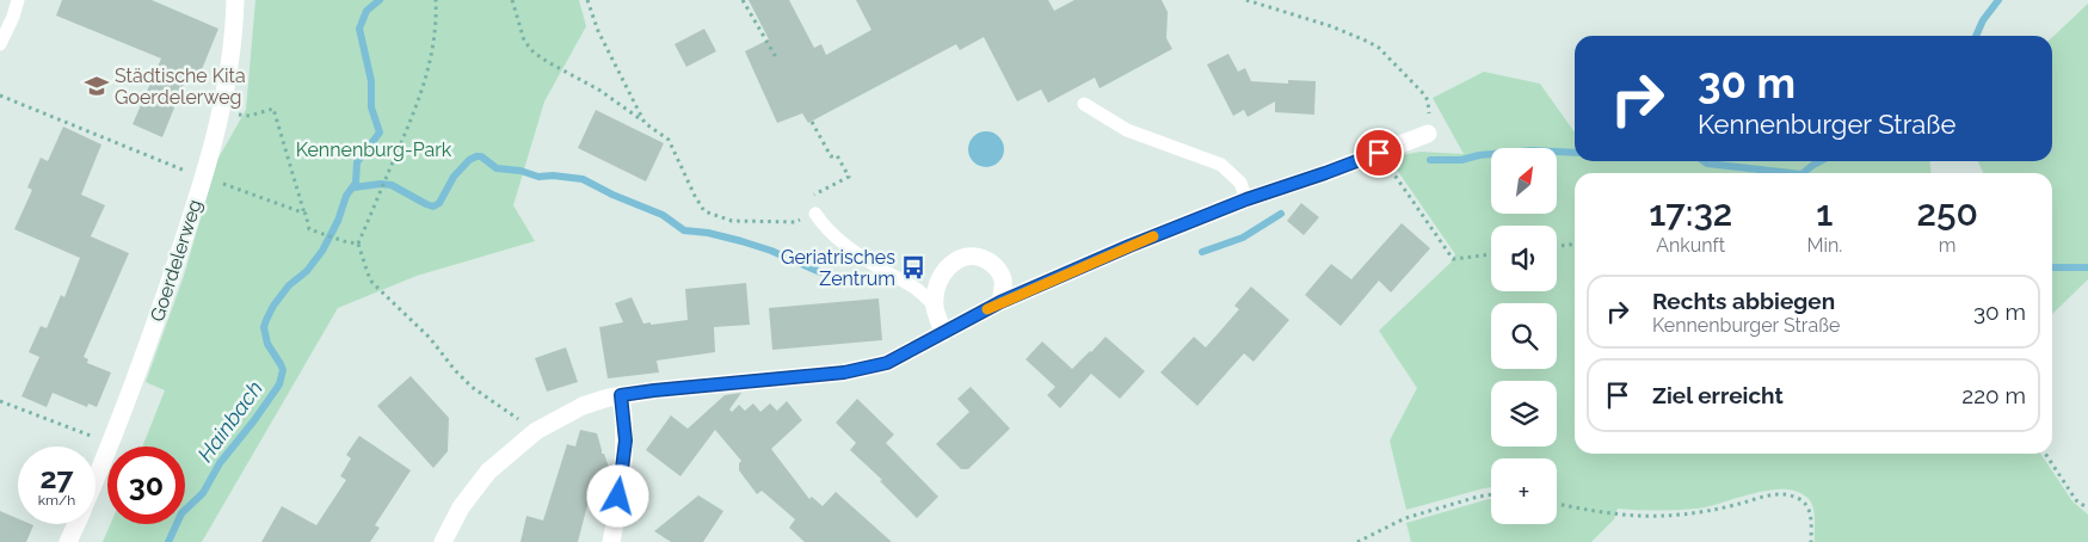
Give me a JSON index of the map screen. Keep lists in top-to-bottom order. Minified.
{"streets":{"street":["Goerdelerweg"]},"water":["Hainbach"],"parks":["Kennenburg-Park"],"places":{"school or university":["Städtische Kita Goerdelerweg"],"bus stop":["Geriatrisches Zentrum"]},"north":"top right","page":{"turn":["30 m","Kennenburger Straße"],"map_buttons":"+","eta":["17:32","Ankunft","1","Min.","250","m"],"list":[{"name":"Rechts abbiegen","note":"Kennenburger Straße","value":"30 m"},{"name":"Ziel erreicht","value":"220 m"}],"speed":"27 km/h","limit":"30"}}
